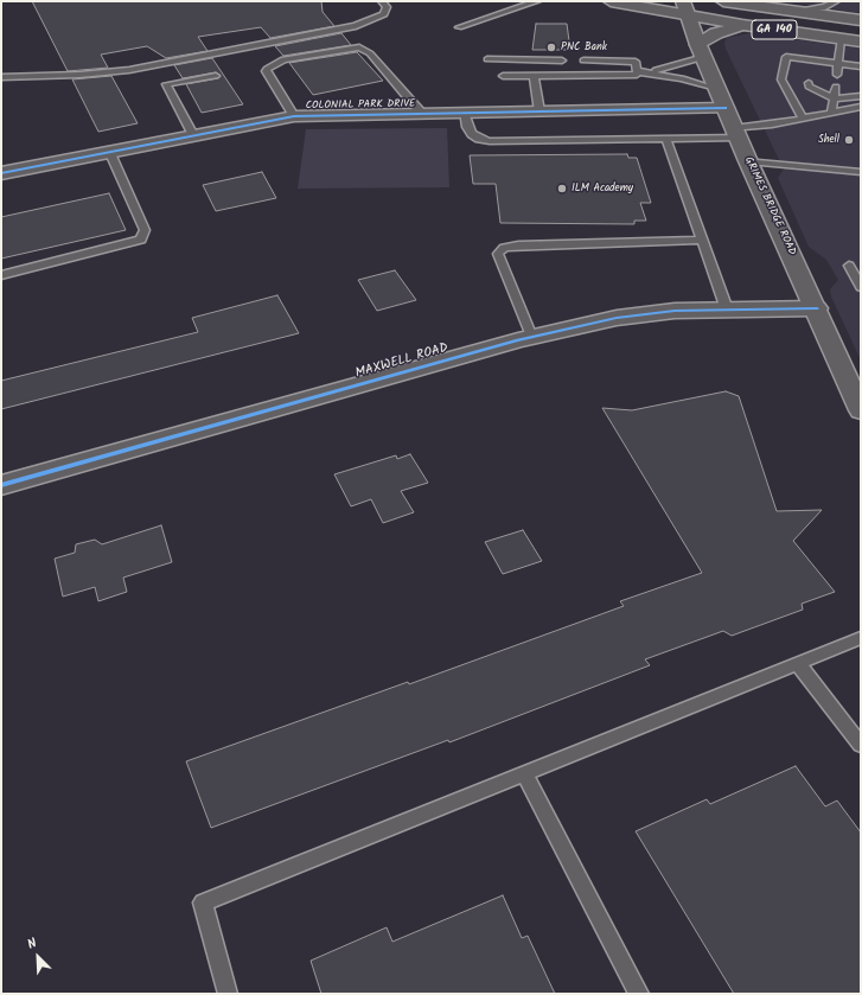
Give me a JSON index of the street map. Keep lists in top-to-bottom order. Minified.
{"streets":{"street":["GA 140","COLONIAL PARK DRIVE","GRIMES BRIDGE ROAD","MAXWELL ROAD"]},"crossings":[["GA 140","GRIMES BRIDGE ROAD"],["COLONIAL PARK DRIVE","GRIMES BRIDGE ROAD"],["GRIMES BRIDGE ROAD","MAXWELL ROAD"]],"places":["PNC Bank","Shell","ILM Academy"],"north":"top left"}
